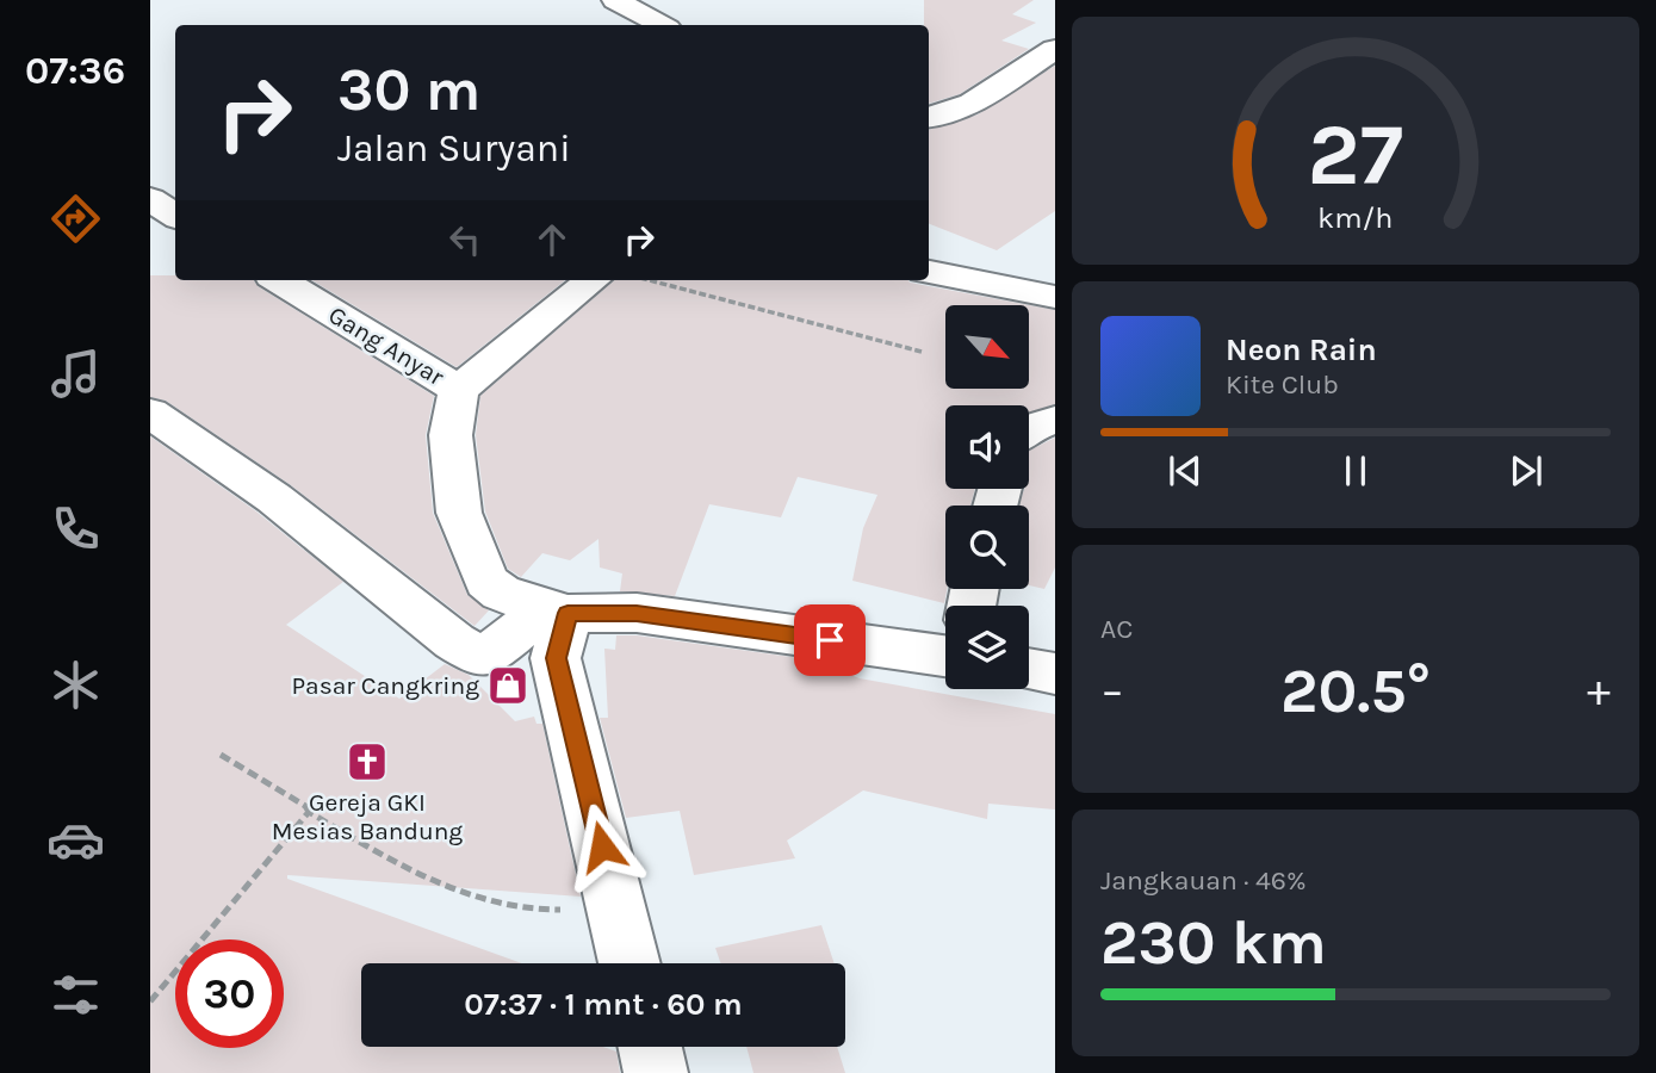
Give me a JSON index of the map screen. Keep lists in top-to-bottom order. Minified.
{"streets":{"street":["Gang Anyar"]},"places":{"shop":["Pasar Cangkring"],"church":["Gereja GKI Mesias Bandung"]},"north":"bottom right","page":{"tabs":"07:36","turn":["30 m","Jalan Suryani"],"song":["Neon Rain","Kite Club"],"tile":["AC",["Jangkauan · 46%","230 km"]],"heat":["−","20.5°","+"],"limit":"30","trip":"07:37 · 1 mnt · 60 m","gauge":["27","km/h"]}}
